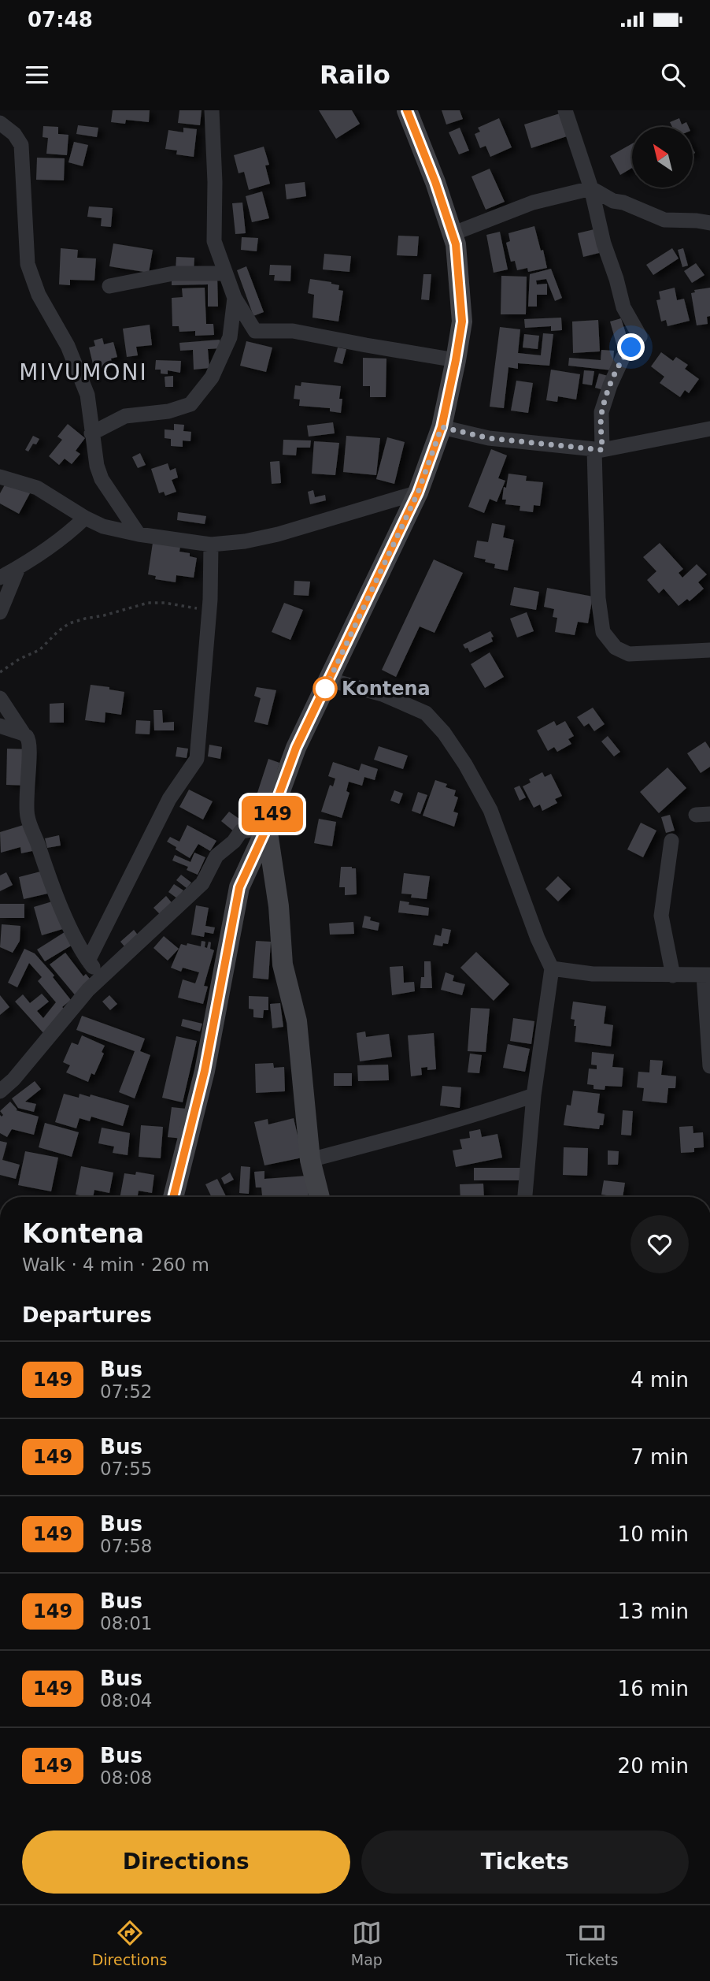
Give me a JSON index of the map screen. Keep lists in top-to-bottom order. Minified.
{"districts":["MIVUMONI"],"places":["Kontena"],"lines":["bus line 149"],"north":"top left","page":{"status":"07:48","header":"Railo","on_map":"149","heading":[["Kontena","Walk · 4 min · 260 m"],"Departures"],"list":[{"mark":"149","name":"Bus","note":"07:52","value":"4 min"},{"mark":"149","name":"Bus","note":"07:55","value":"7 min"},{"mark":"149","name":"Bus","note":"07:58","value":"10 min"},{"mark":"149","name":"Bus","note":"08:01","value":"13 min"},{"mark":"149","name":"Bus","note":"08:04","value":"16 min"},{"mark":"149","name":"Bus","note":"08:08","value":"20 min"}],"buttons":["Directions","Tickets"],"tabs":["Directions","Map","Tickets"]}}
